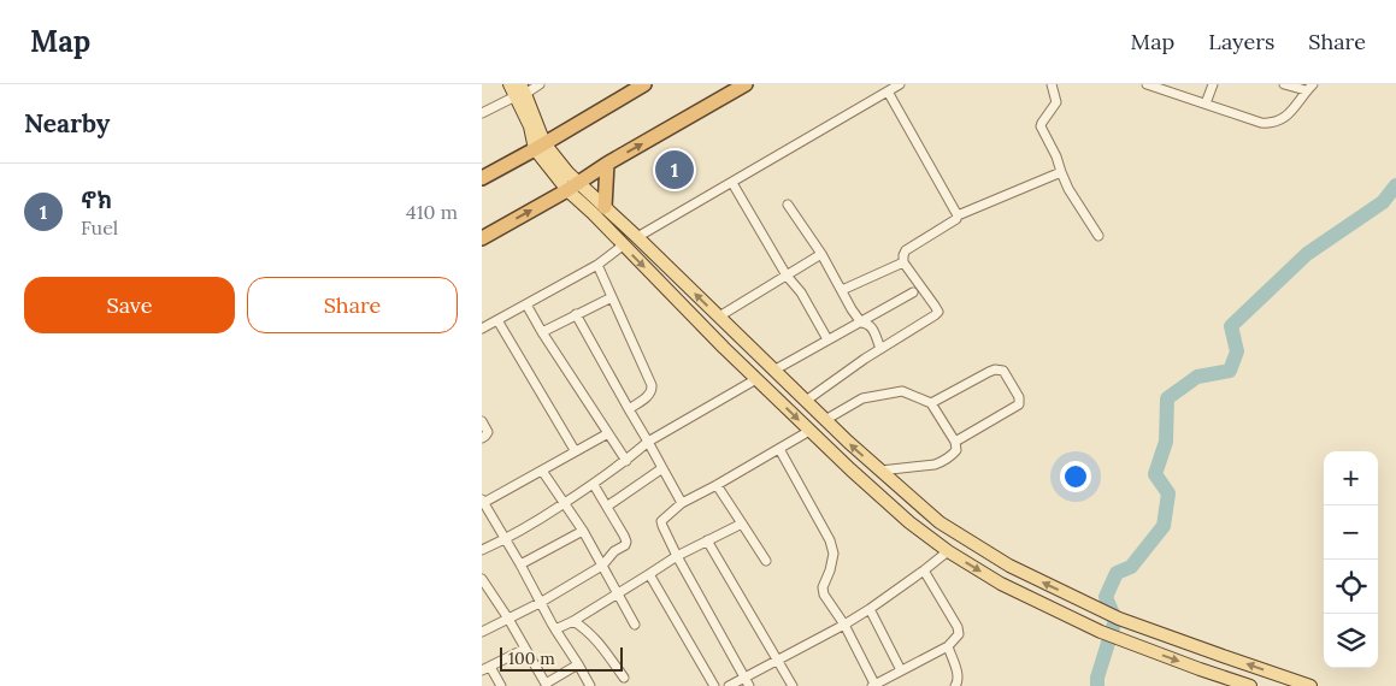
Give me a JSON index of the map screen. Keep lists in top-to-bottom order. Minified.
{"scale_bar":"100 m","page":{"header":"Map","nav":["Map","Layers","Share"],"heading":"Nearby","pins":"1","list":[{"mark":"1","name":"ኖክ","note":"Fuel","value":"410 m"}],"buttons":["Save","Share"],"map_buttons":["+","−"],"scale":"100 m"}}
